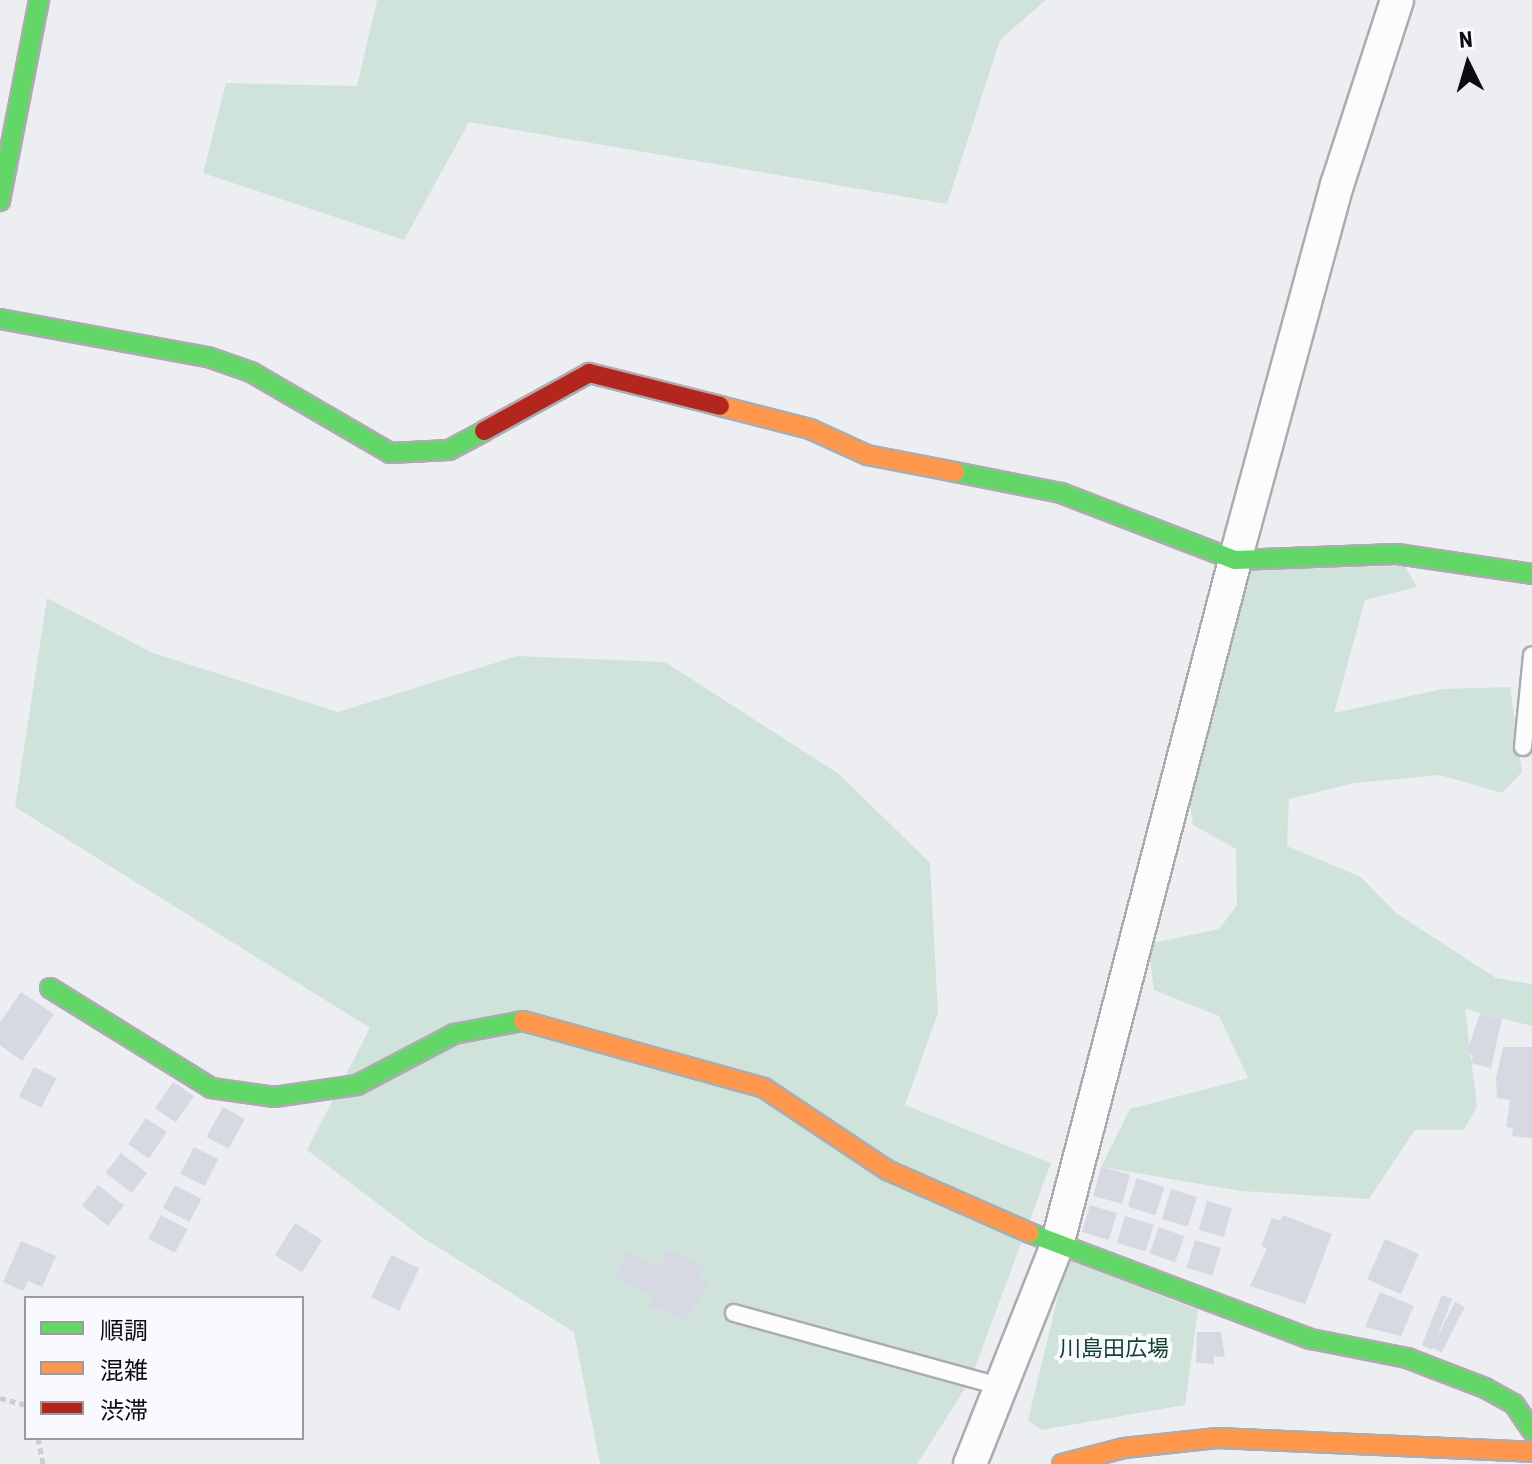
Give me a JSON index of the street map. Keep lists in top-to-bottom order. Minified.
{"parks":["川島田広場"],"legend":["順調","混雑","渋滞"],"north":"top"}
